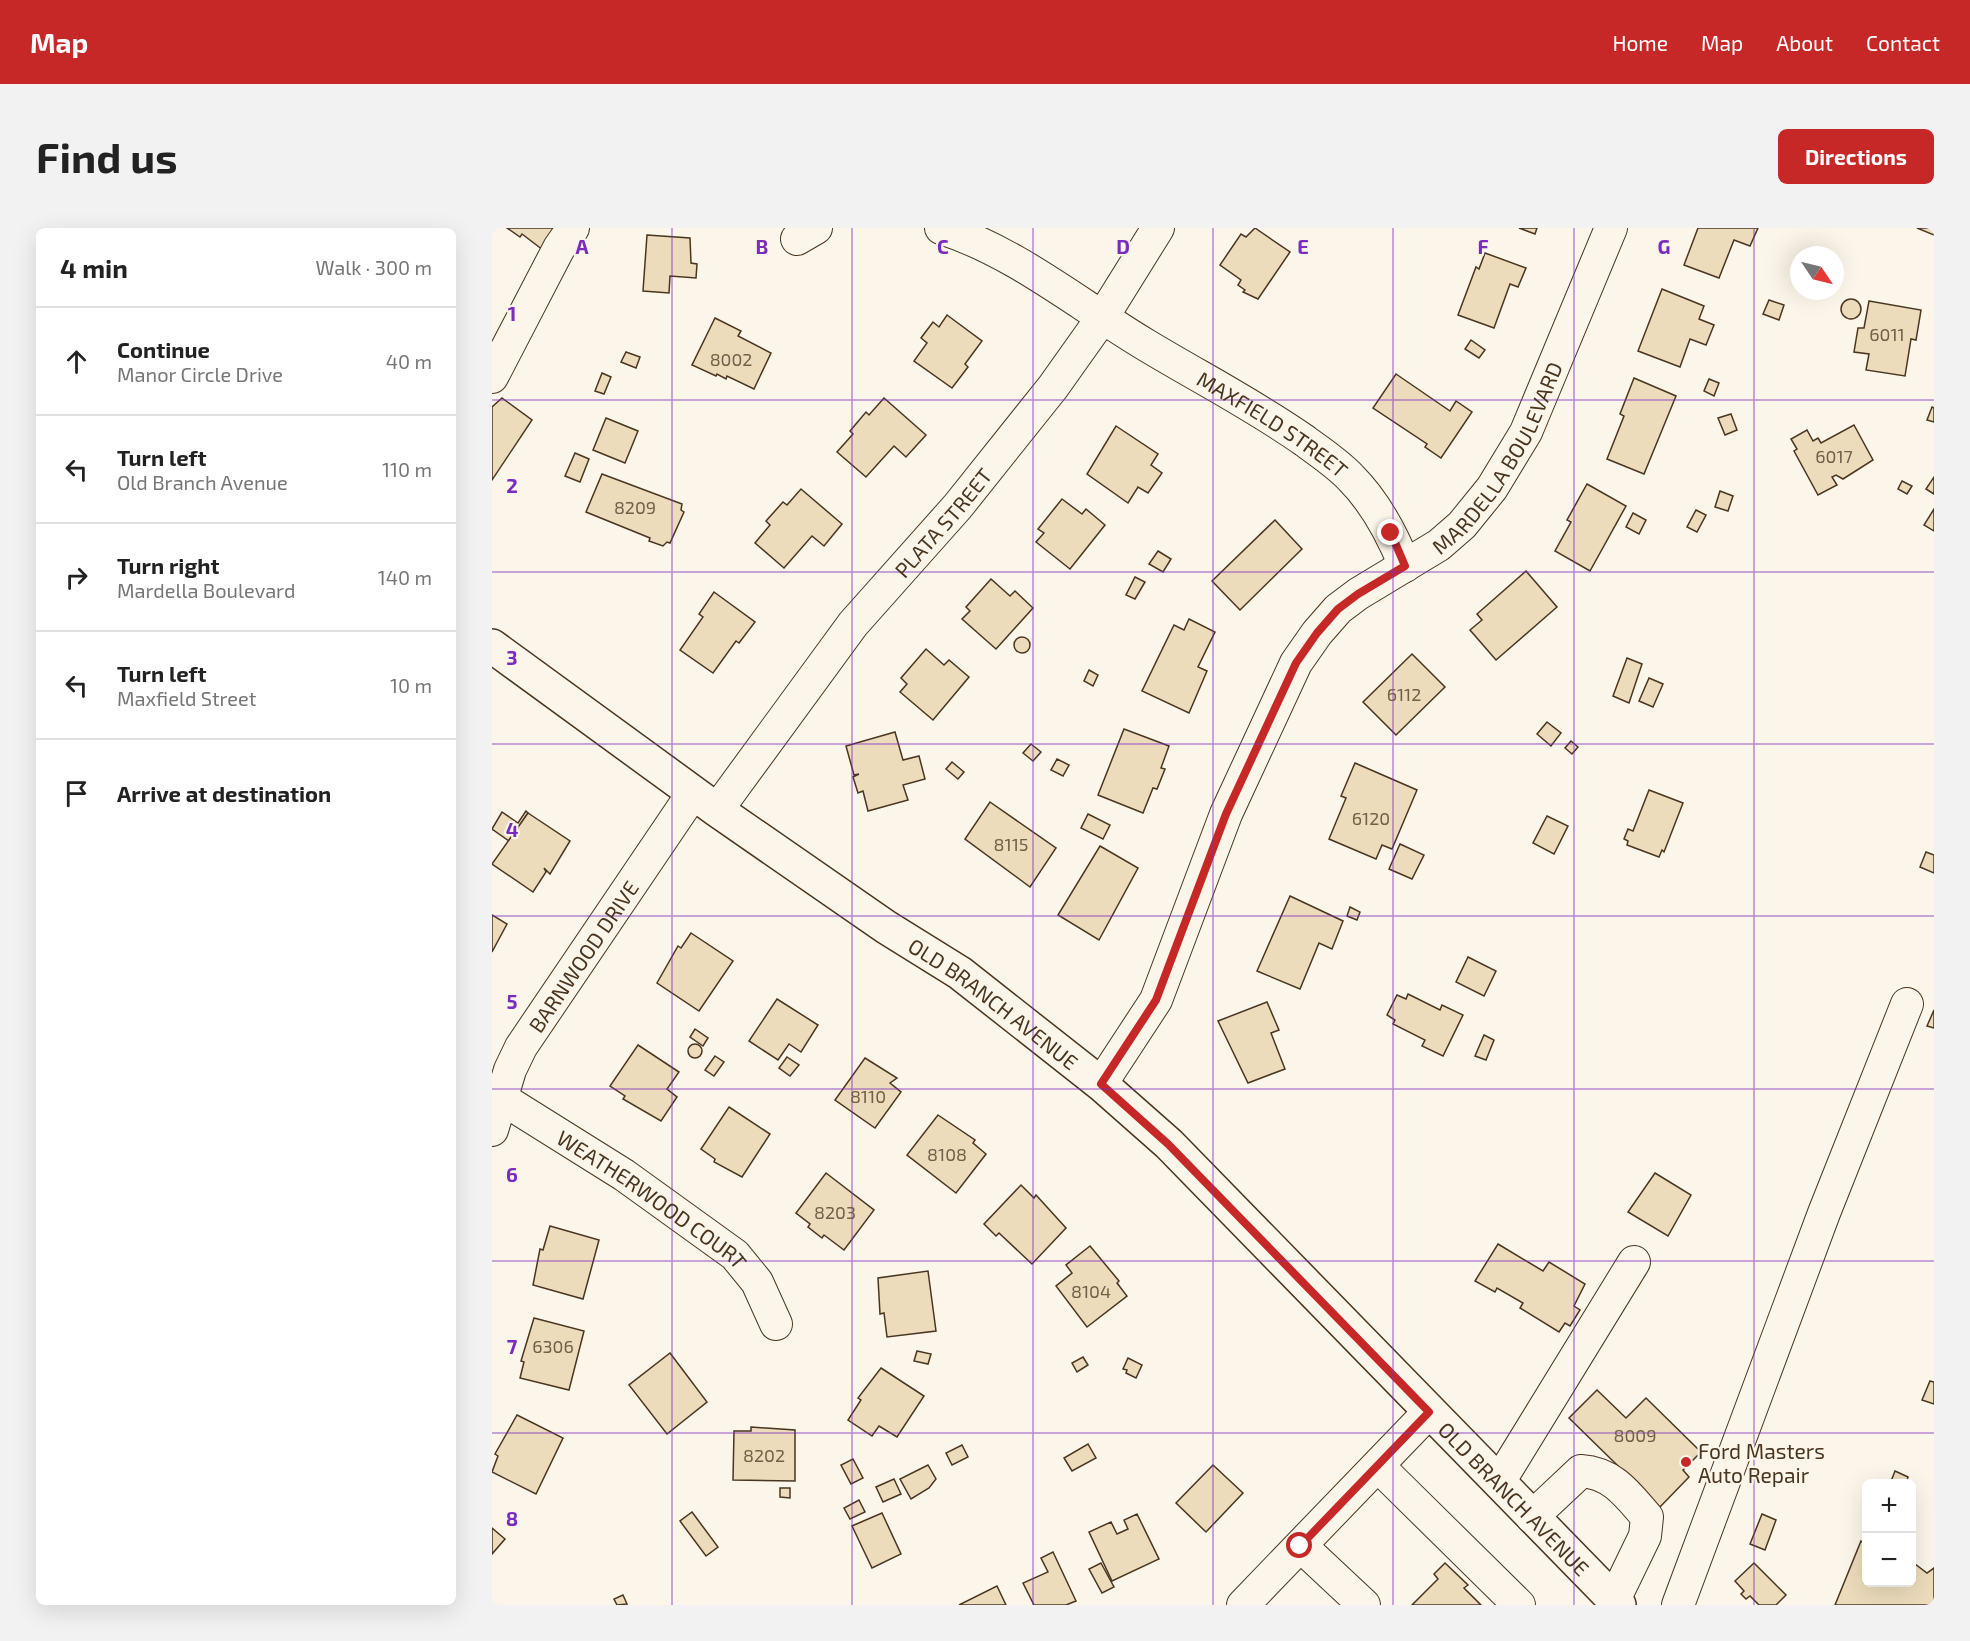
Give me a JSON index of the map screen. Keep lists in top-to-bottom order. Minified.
{"streets":{"main road":["OLD BRANCH AVENUE"],"street":["MAXFIELD STREET","MARDELLA BOULEVARD","PLATA STREET","BARNWOOD DRIVE","WEATHERWOOD COURT"]},"crossings":[["MAXFIELD STREET","MARDELLA BOULEVARD"],["MAXFIELD STREET","PLATA STREET"],["MARDELLA BOULEVARD","OLD BRANCH AVENUE"],["PLATA STREET","BARNWOOD DRIVE"],["PLATA STREET","OLD BRANCH AVENUE"],["BARNWOOD DRIVE","OLD BRANCH AVENUE"],["BARNWOOD DRIVE","WEATHERWOOD COURT"]],"places":["Ford Masters Auto Repair"],"house_numbers":["6011","8002","6017","8209","6112","6120","8115","8110","8108","8203","8104","6306","8009","8202"],"north":"bottom right","page":{"header":"Map","nav":["Home","Map","About","Contact"],"buttons":"Directions","title":"Find us","heading":["4 min","Walk · 300 m"],"list":[["Continue","Manor Circle Drive","40 m"],["Turn left","Old Branch Avenue","110 m"],["Turn right","Mardella Boulevard","140 m"],["Turn left","Maxfield Street","10 m"],"Arrive at destination"],"map_buttons":["+","−"]},"grid":{"columns":["A","B","C","D","E","F","G"],"rows":["1","2","3","4","5","6","7","8"]}}
